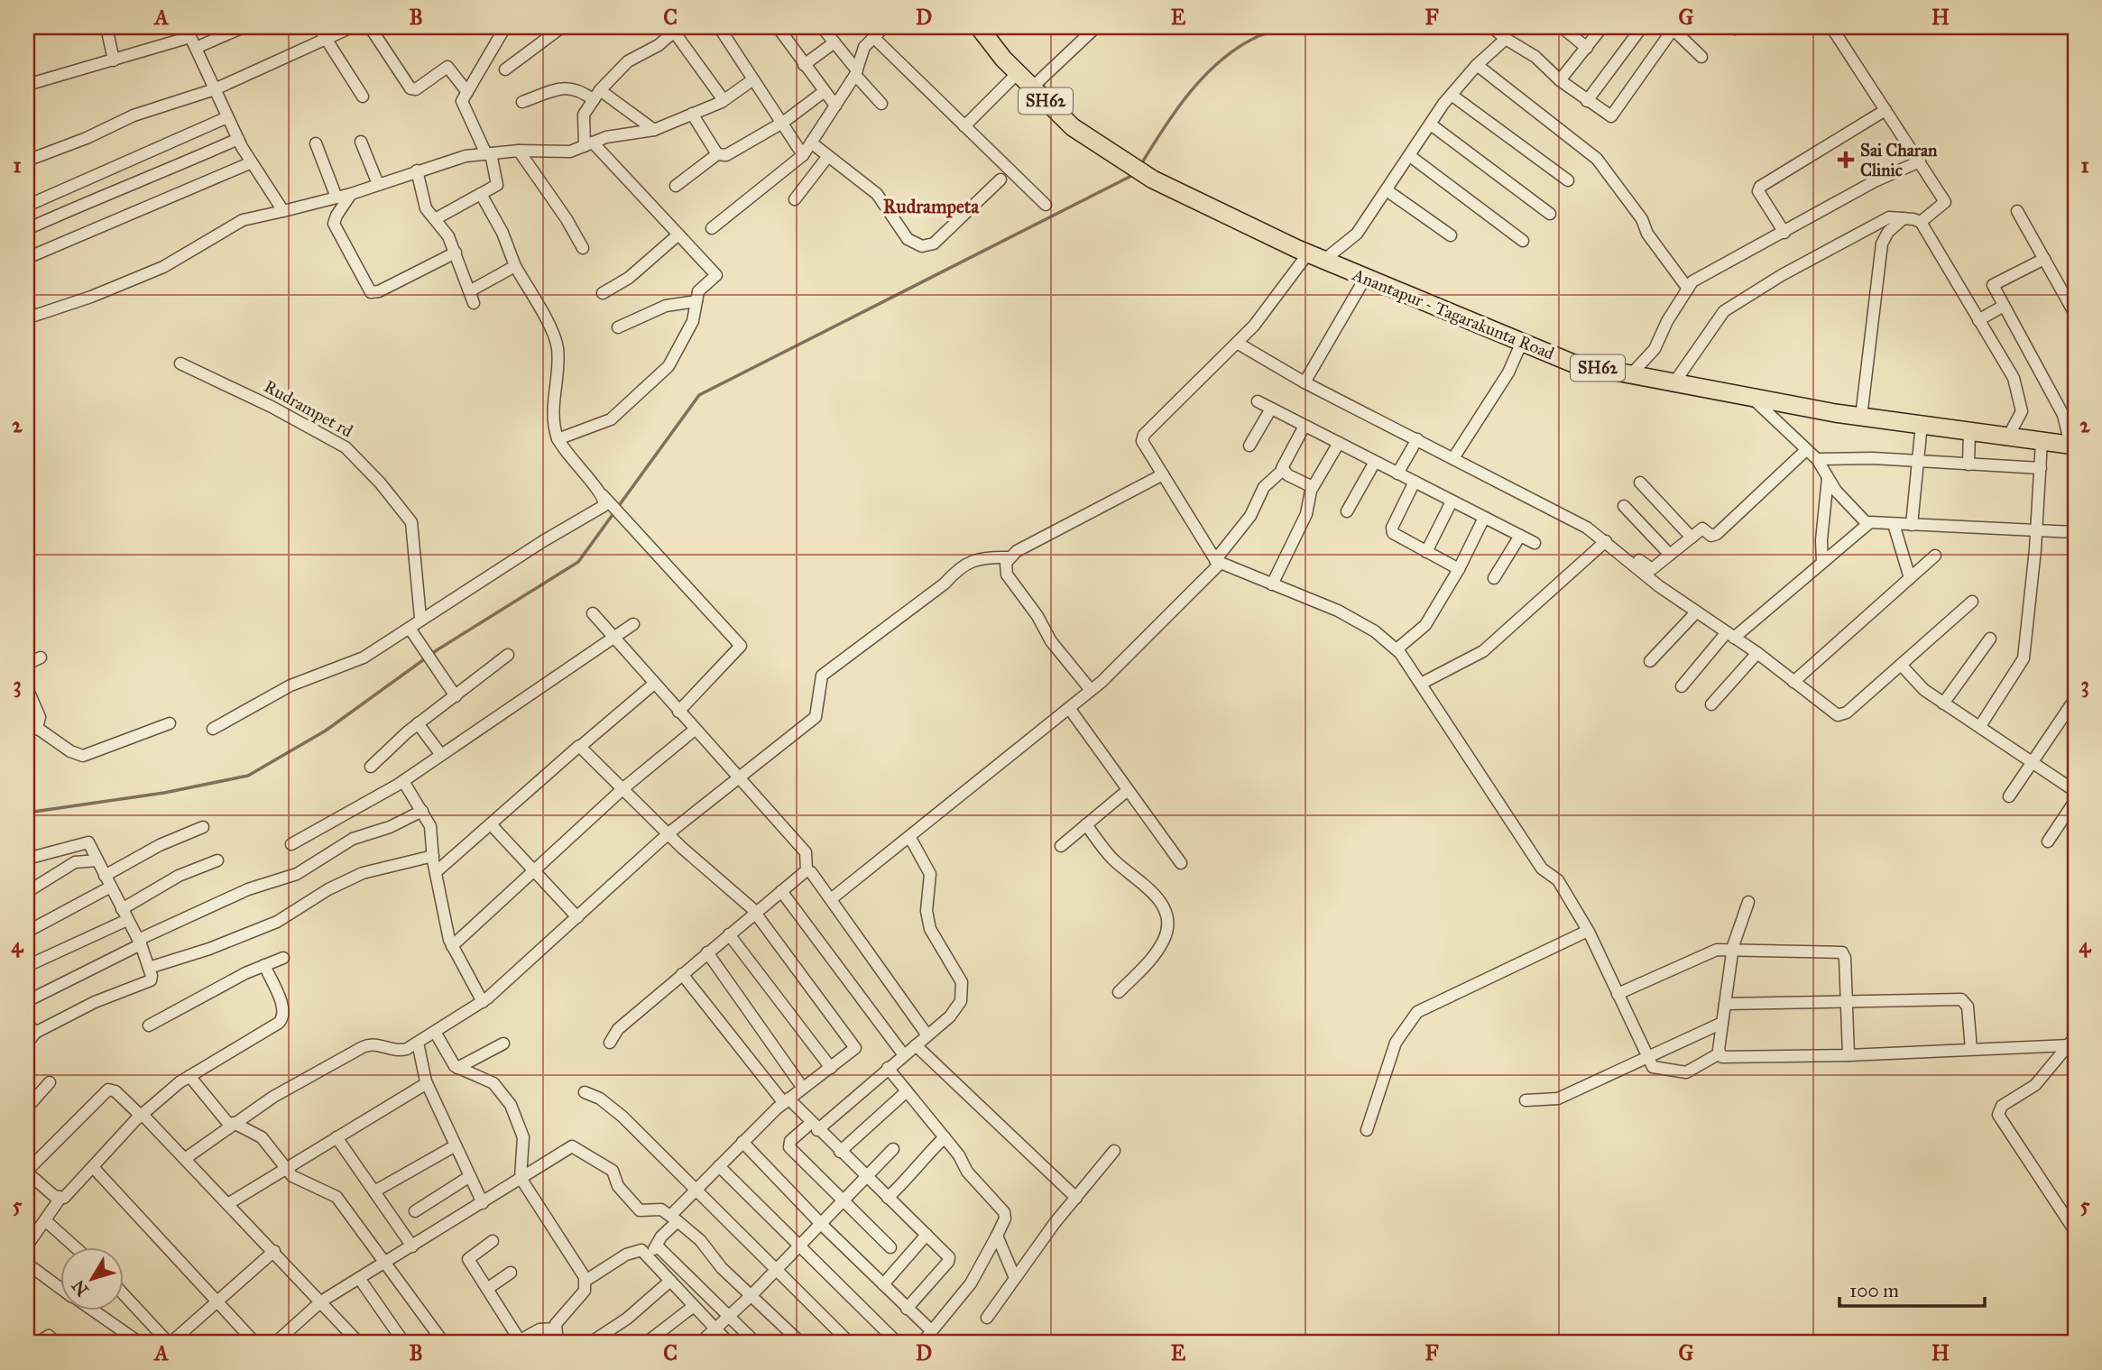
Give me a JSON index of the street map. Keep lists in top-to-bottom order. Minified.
{"streets":{"main road":["SH62","Anantapur - Tagarakunta Road"],"street":["Rudrampet rd"]},"districts":["Rudrampeta"],"places":{"health":["Sai Charan Clinic"]},"scale_bar":"100 m","north":"bottom left","grid":{"columns":["A","B","C","D","E","F","G","H"],"rows":["1","2","3","4","5"]}}
